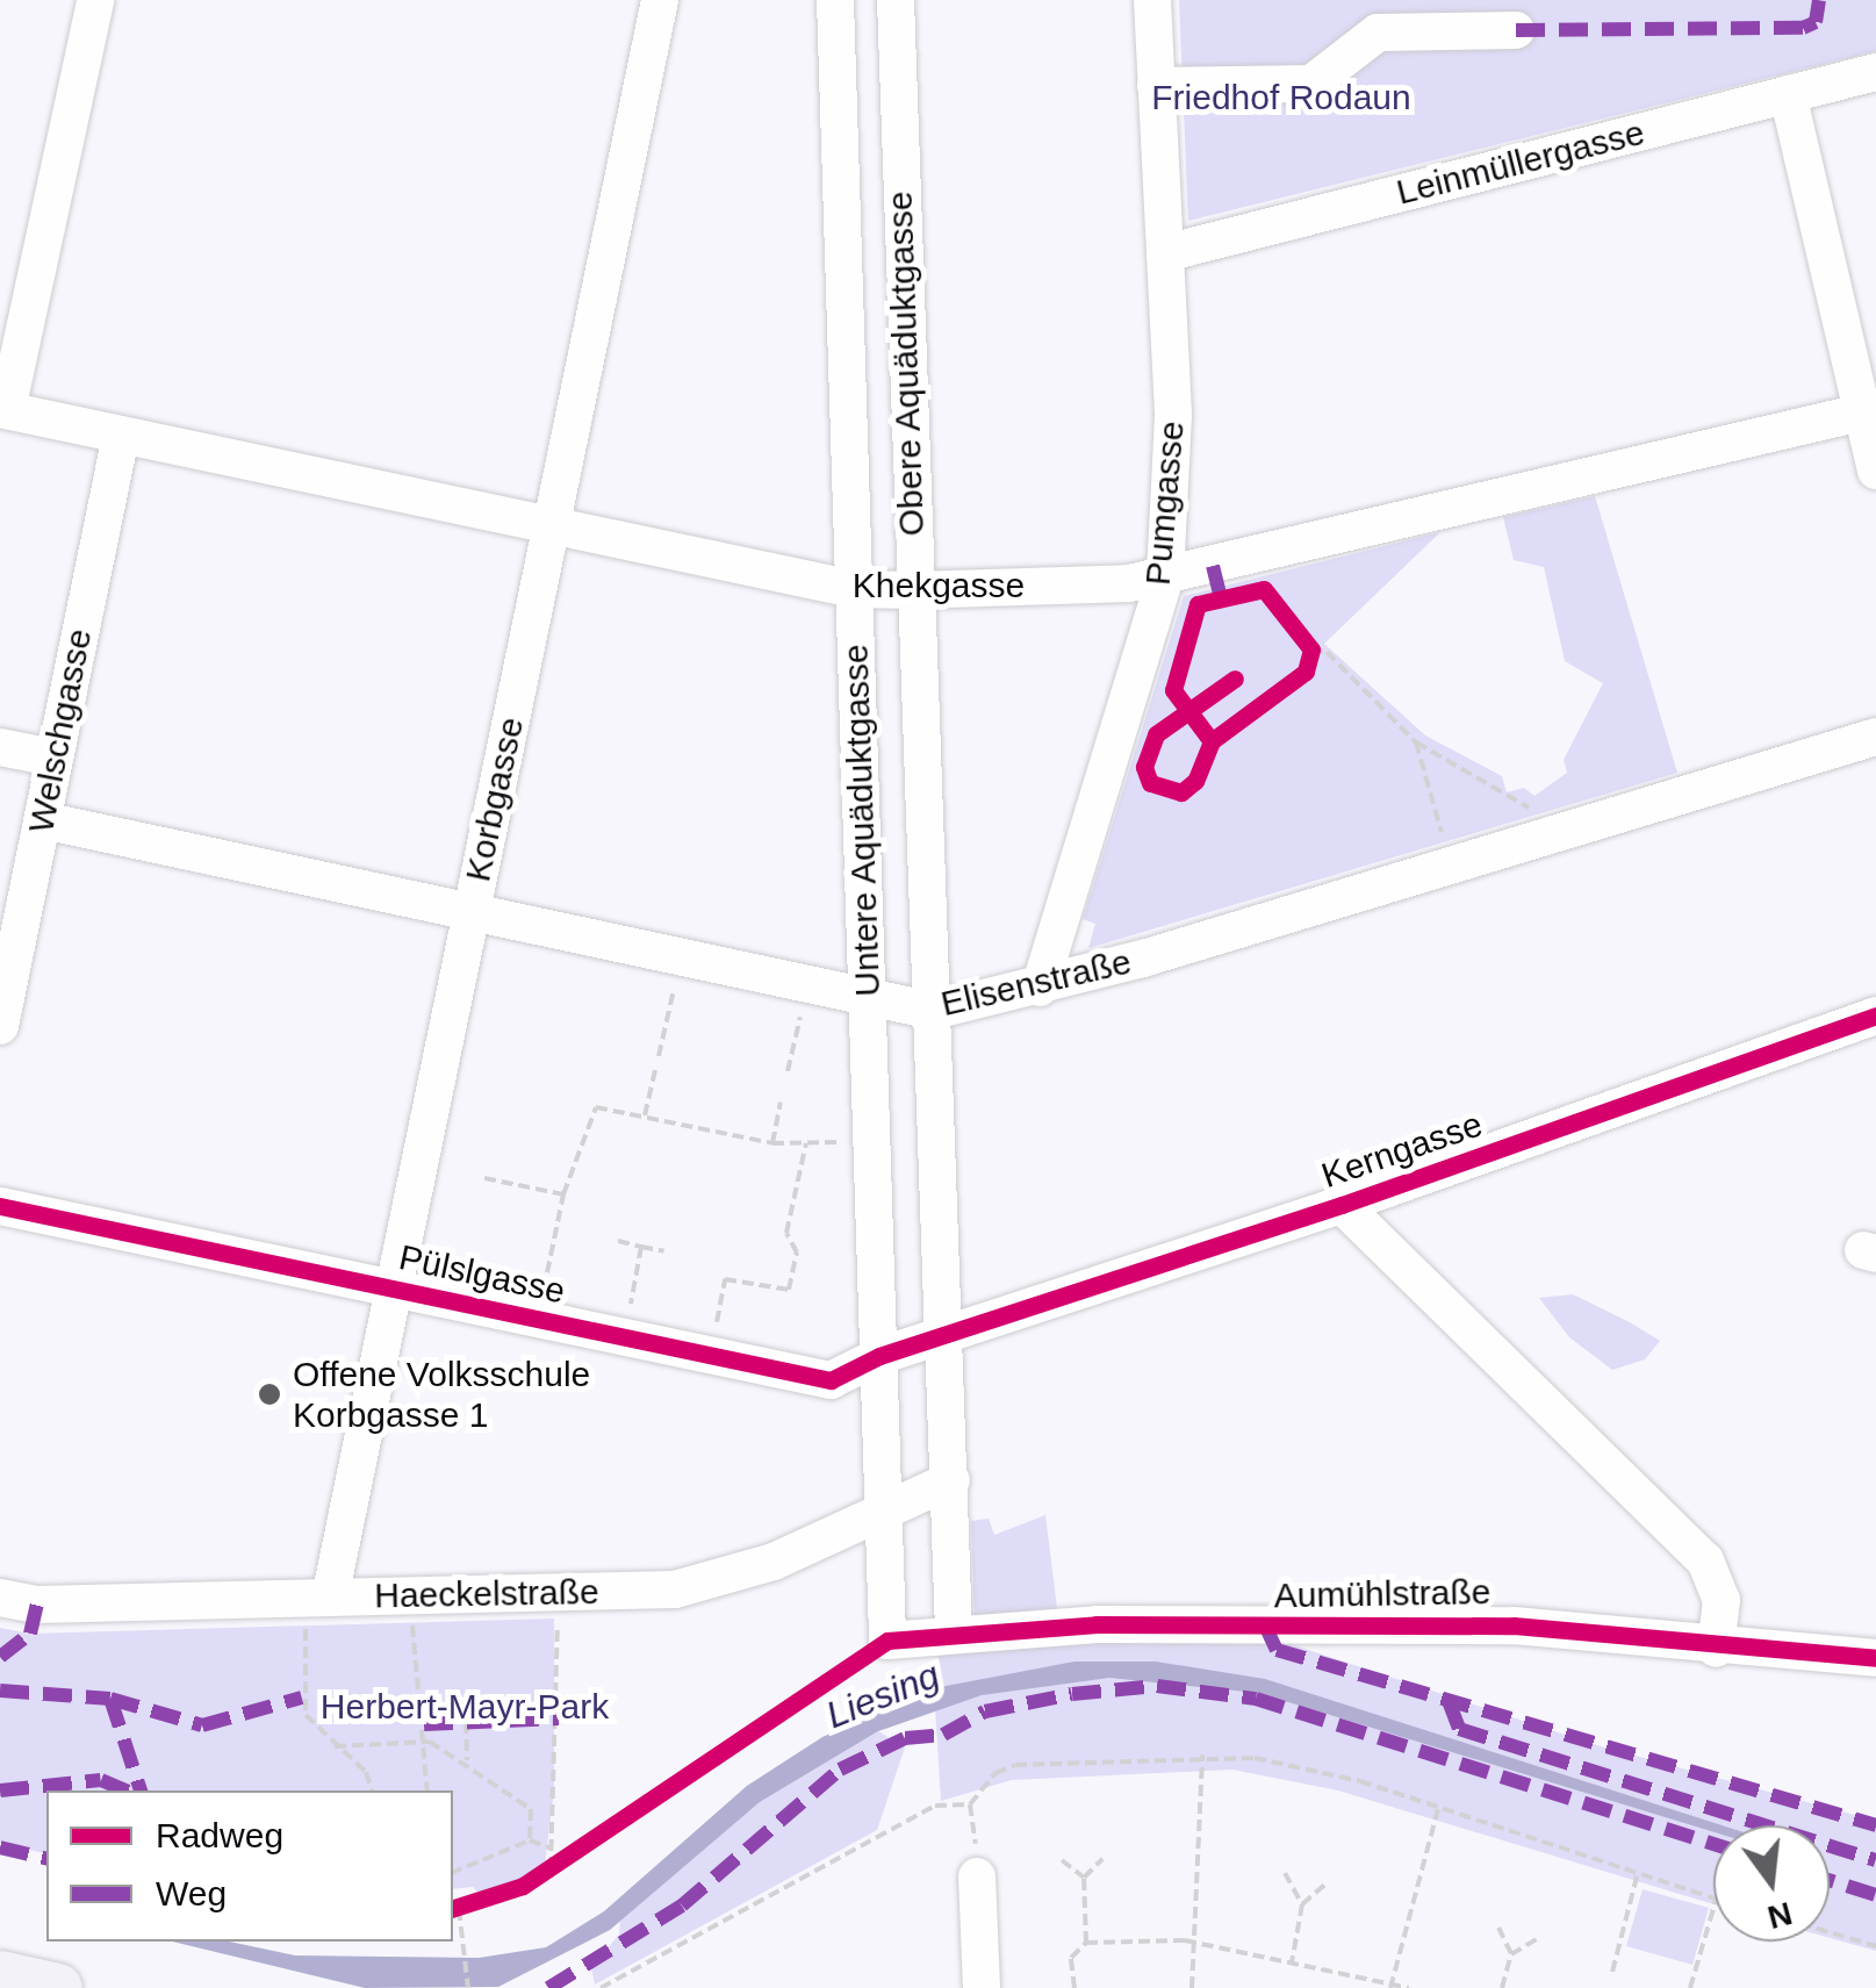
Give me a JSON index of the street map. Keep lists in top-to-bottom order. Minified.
{"streets":{"street":["Leinmüllergasse","Obere Aquäduktgasse","Pumgasse","Khekgasse","Welschgasse","Korbgasse","Untere Aquäduktgasse","Elisenstraße","Kerngasse","Pülslgasse","Haeckelstraße","Aumühlstraße"]},"crossings":[["Leinmüllergasse","Pumgasse"],["Obere Aquäduktgasse","Khekgasse"],["Obere Aquäduktgasse","Elisenstraße"],["Obere Aquäduktgasse","Kerngasse"],["Obere Aquäduktgasse","Pülslgasse"],["Obere Aquäduktgasse","Haeckelstraße"],["Obere Aquäduktgasse","Aumühlstraße"],["Pumgasse","Khekgasse"],["Pumgasse","Elisenstraße"],["Khekgasse","Welschgasse"],["Khekgasse","Korbgasse"],["Khekgasse","Untere Aquäduktgasse"],["Welschgasse","Elisenstraße"],["Korbgasse","Elisenstraße"],["Korbgasse","Pülslgasse"],["Korbgasse","Haeckelstraße"],["Untere Aquäduktgasse","Elisenstraße"],["Untere Aquäduktgasse","Pülslgasse"],["Untere Aquäduktgasse","Haeckelstraße"],["Untere Aquäduktgasse","Aumühlstraße"],["Kerngasse","Pülslgasse"]],"water":["Liesing"],"parks":["Friedhof Rodaun","Herbert-Mayr-Park"],"places":["Offene Volksschule Korbgasse 1"],"legend":["Radweg","Weg"],"north":"bottom"}
